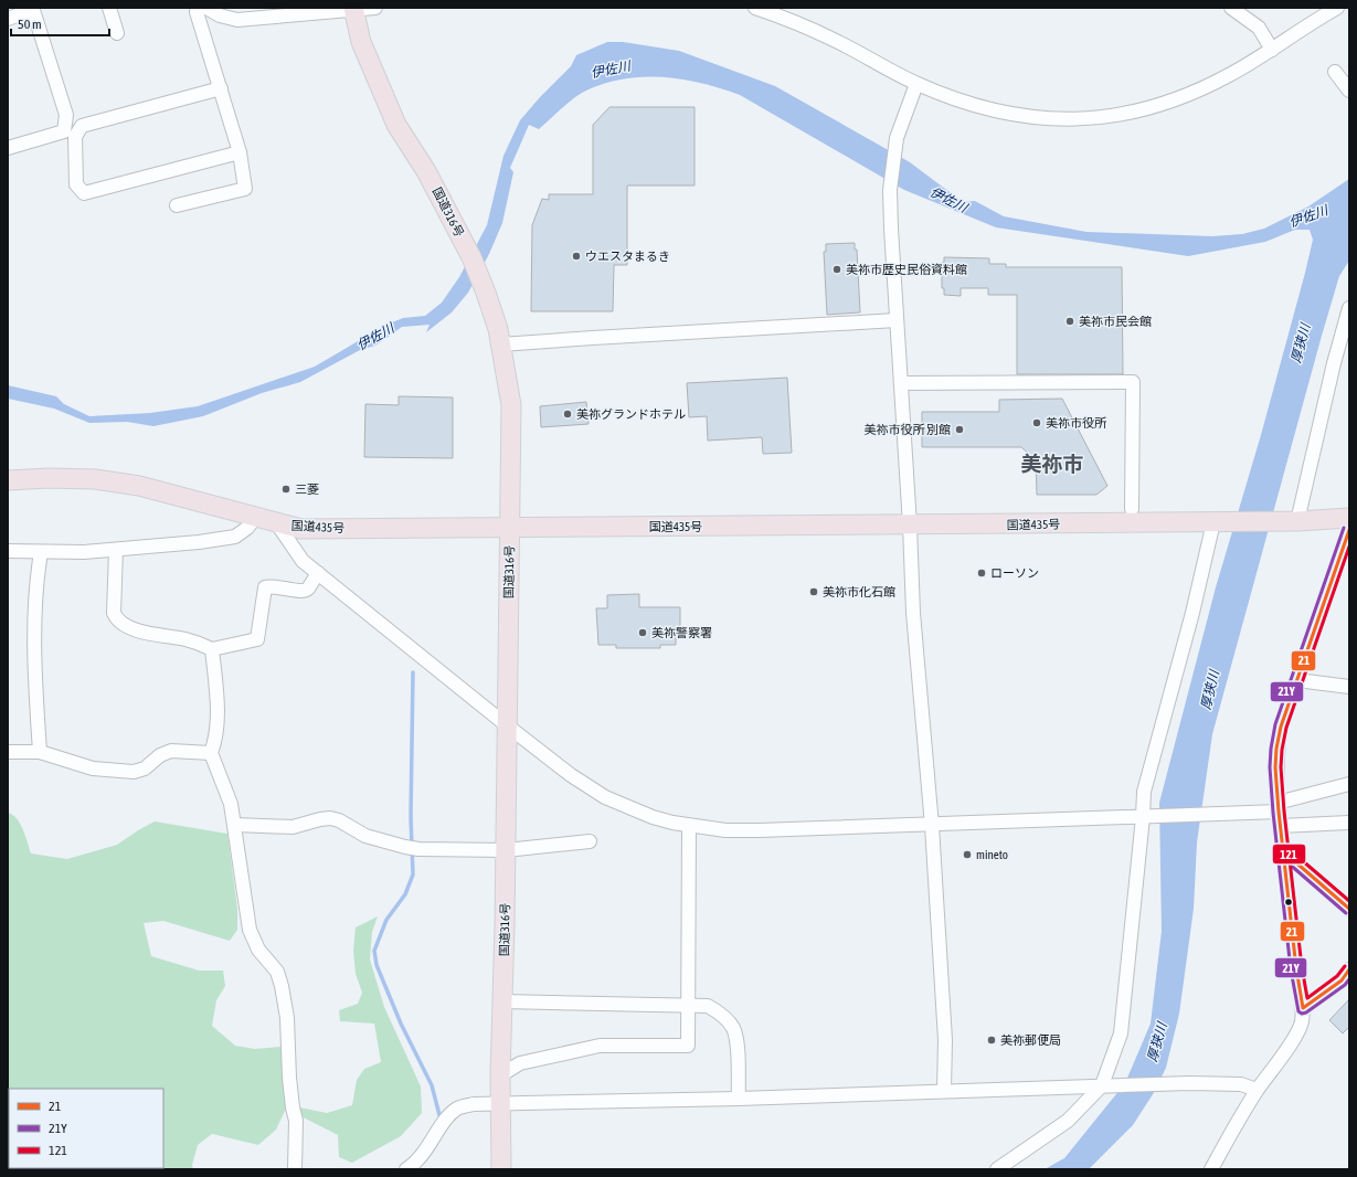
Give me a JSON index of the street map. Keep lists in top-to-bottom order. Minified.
{"streets":{"highway":["国道316号","国道435号"]},"crossings":[["国道316号","国道435号"]],"districts":["美祢市"],"water":["伊佐川","厚狭川"],"places":["ウエスタまるき","美袮市歴史民俗資料館","美祢市民会館","美祢グランドホテル","美祢市役所","美祢市役所 別館","三菱","ローソン","美袮市化石館","美祢警察署","mineto","美祢郵便局"],"lines":["transit line 21Y","transit line 21","transit line 121"],"legend":["21","21Y","121"],"scale_bar":"50 m"}
